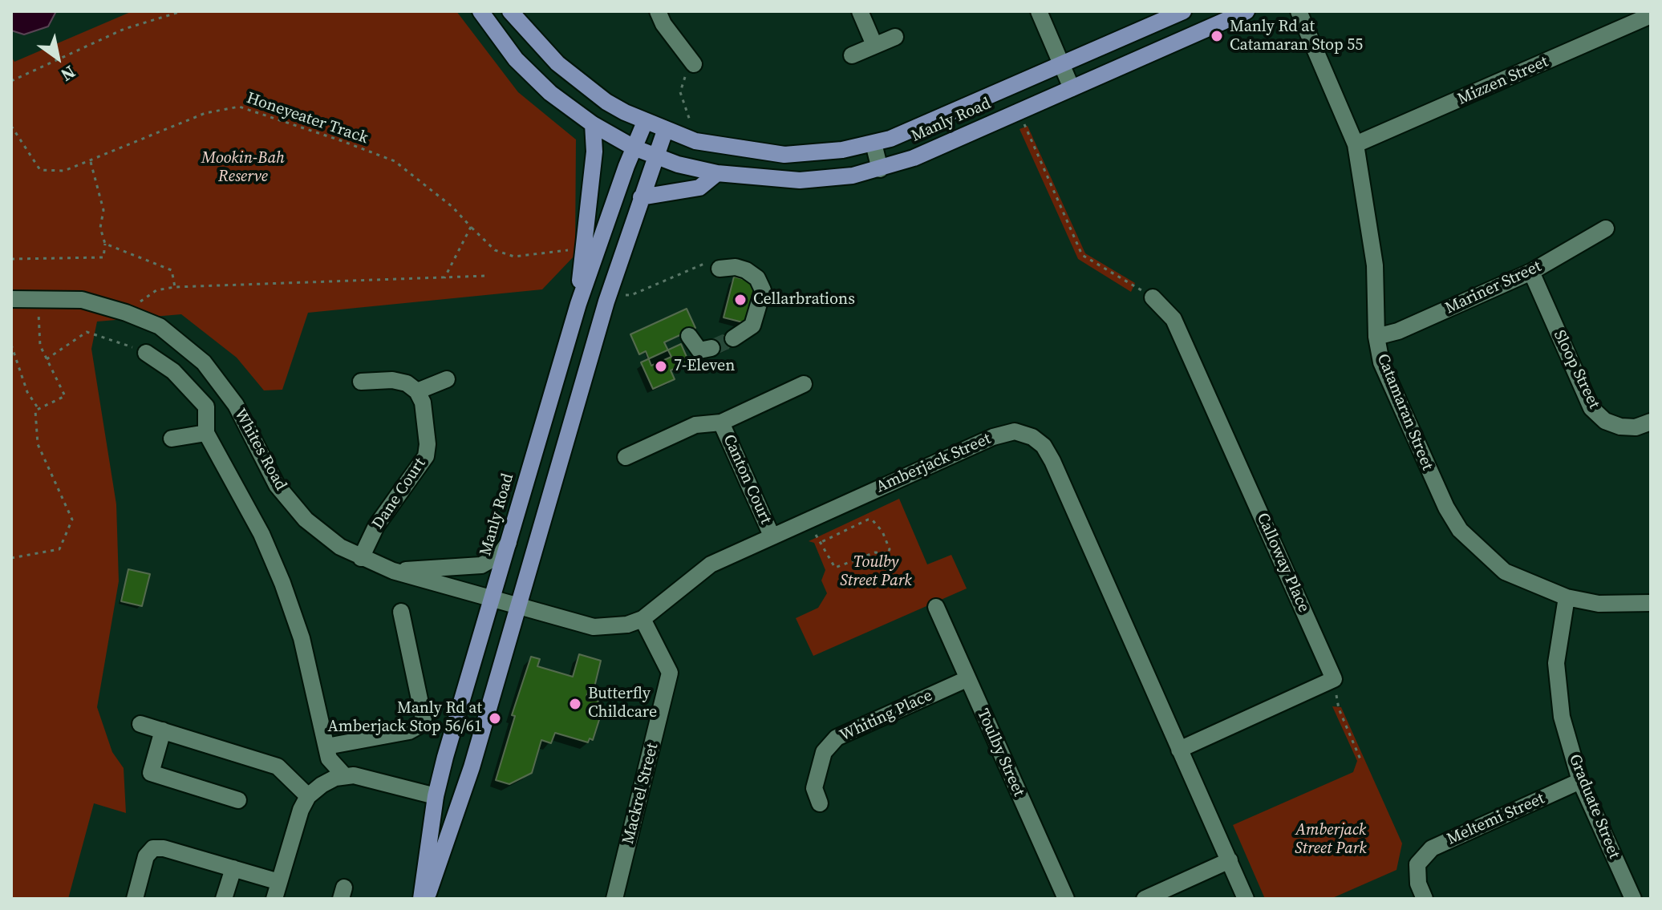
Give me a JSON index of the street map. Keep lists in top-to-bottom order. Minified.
{"streets":{"main road":["Manly Road"],"street":["Mizzen Street","Mariner Street","Sloop Street","Catamaran Street","Whites Road","Amberjack Street","Canton Court","Dane Court","Calloway Place","Whiting Place","Toulby Street","Mackrel Street","Graduate Street","Meltemi Street"],"path":["Honeyeater Track"]},"crossings":[["Mizzen Street","Catamaran Street"],["Manly Road","Whites Road"],["Mariner Street","Sloop Street"],["Mariner Street","Catamaran Street"],["Catamaran Street","Graduate Street"],["Whites Road","Amberjack Street"],["Whites Road","Dane Court"],["Amberjack Street","Canton Court"],["Amberjack Street","Mackrel Street"],["Whiting Place","Toulby Street"],["Graduate Street","Meltemi Street"]],"parks":["Mookin-Bah Reserve","Toulby Street Park","Amberjack Street Park"],"places":["Manly Rd at Catamaran Stop 55","Cellarbrations","7-Eleven","Butterfly Childcare","Manly Rd at Amberjack Stop 56/61"],"north":"bottom right"}
